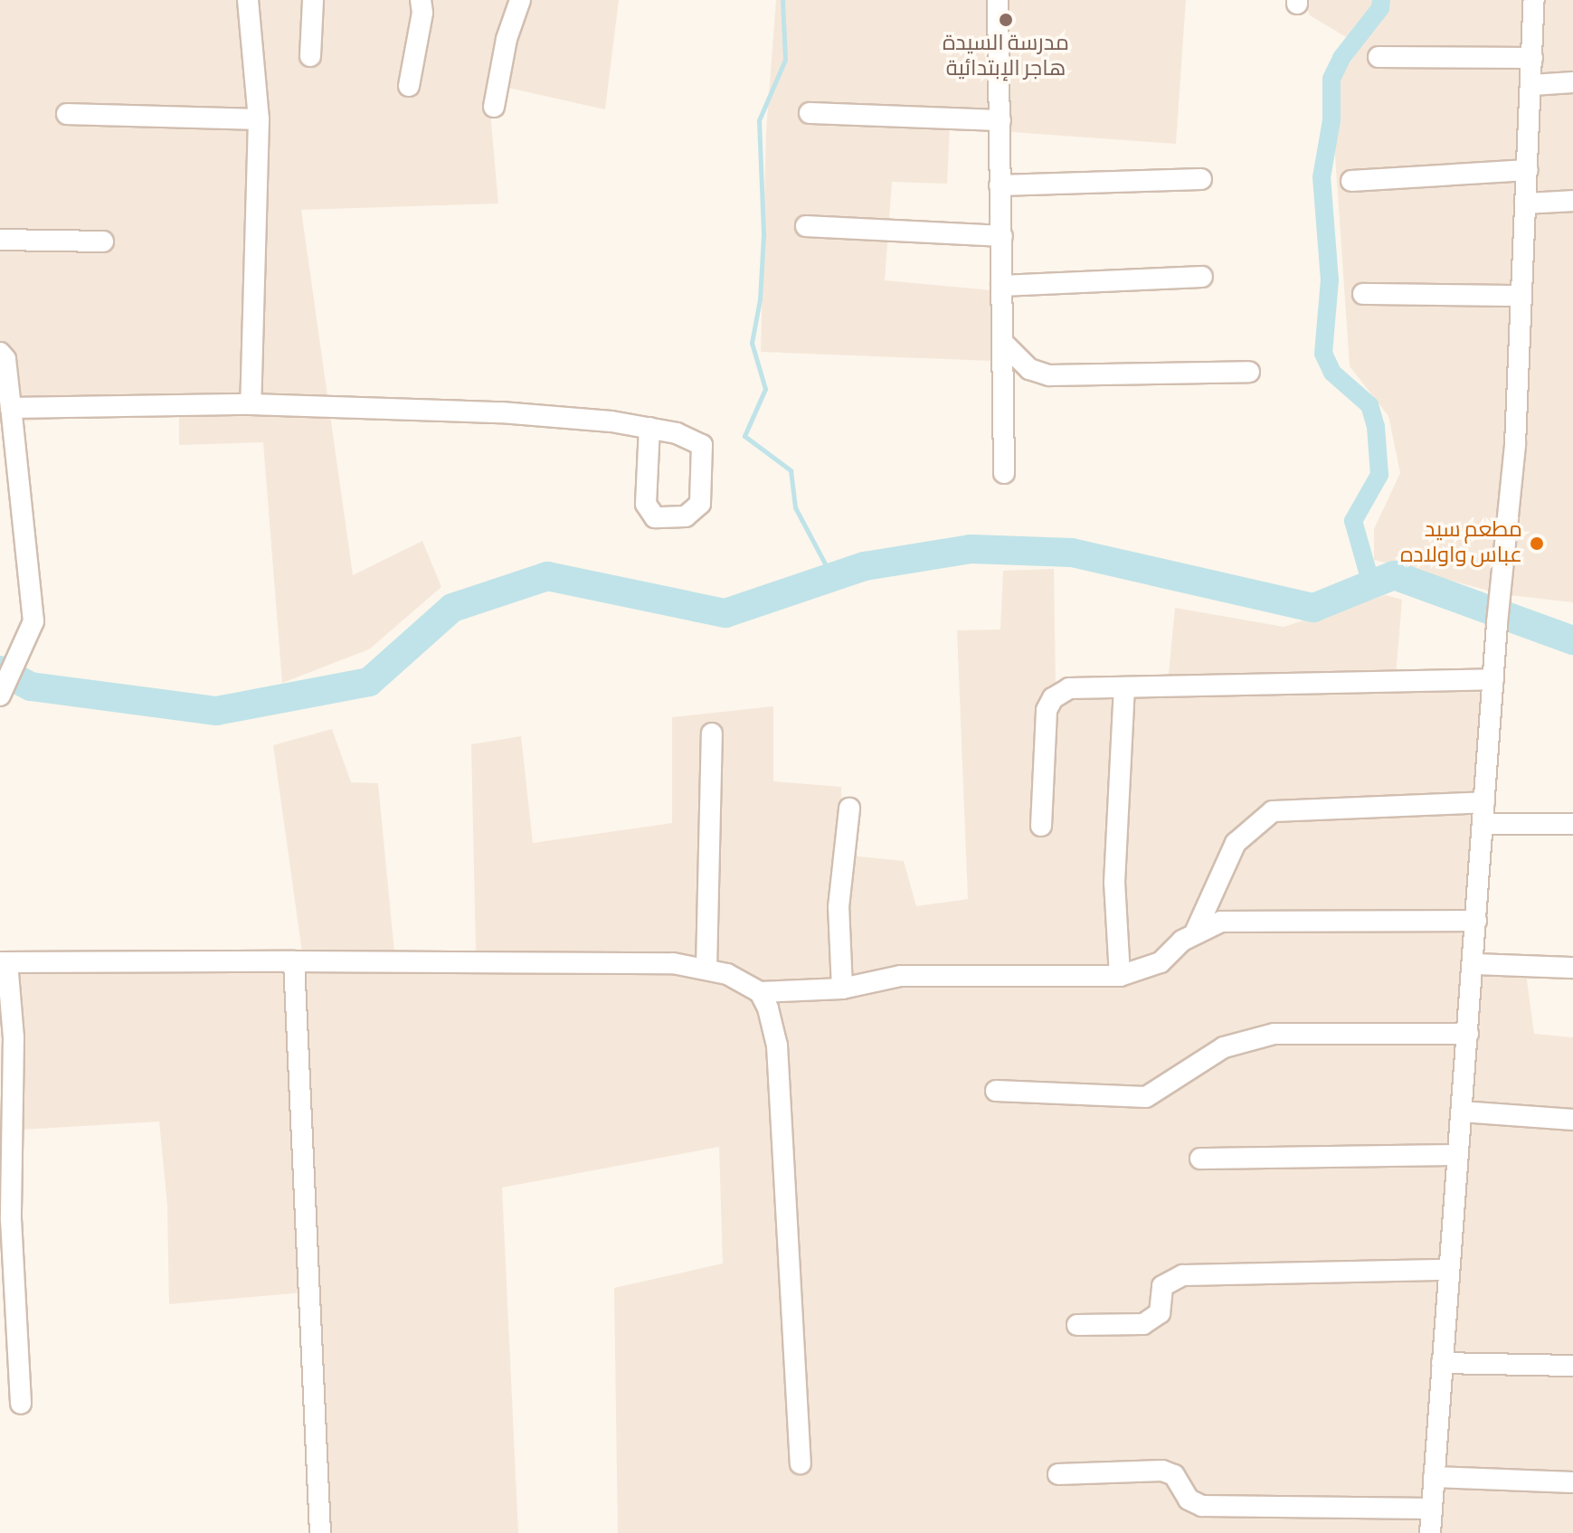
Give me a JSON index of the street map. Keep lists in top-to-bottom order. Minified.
{"places":["مدرسة السيدة هاجر الإبتدائية","مطعم سيد عباس واولاده"]}
